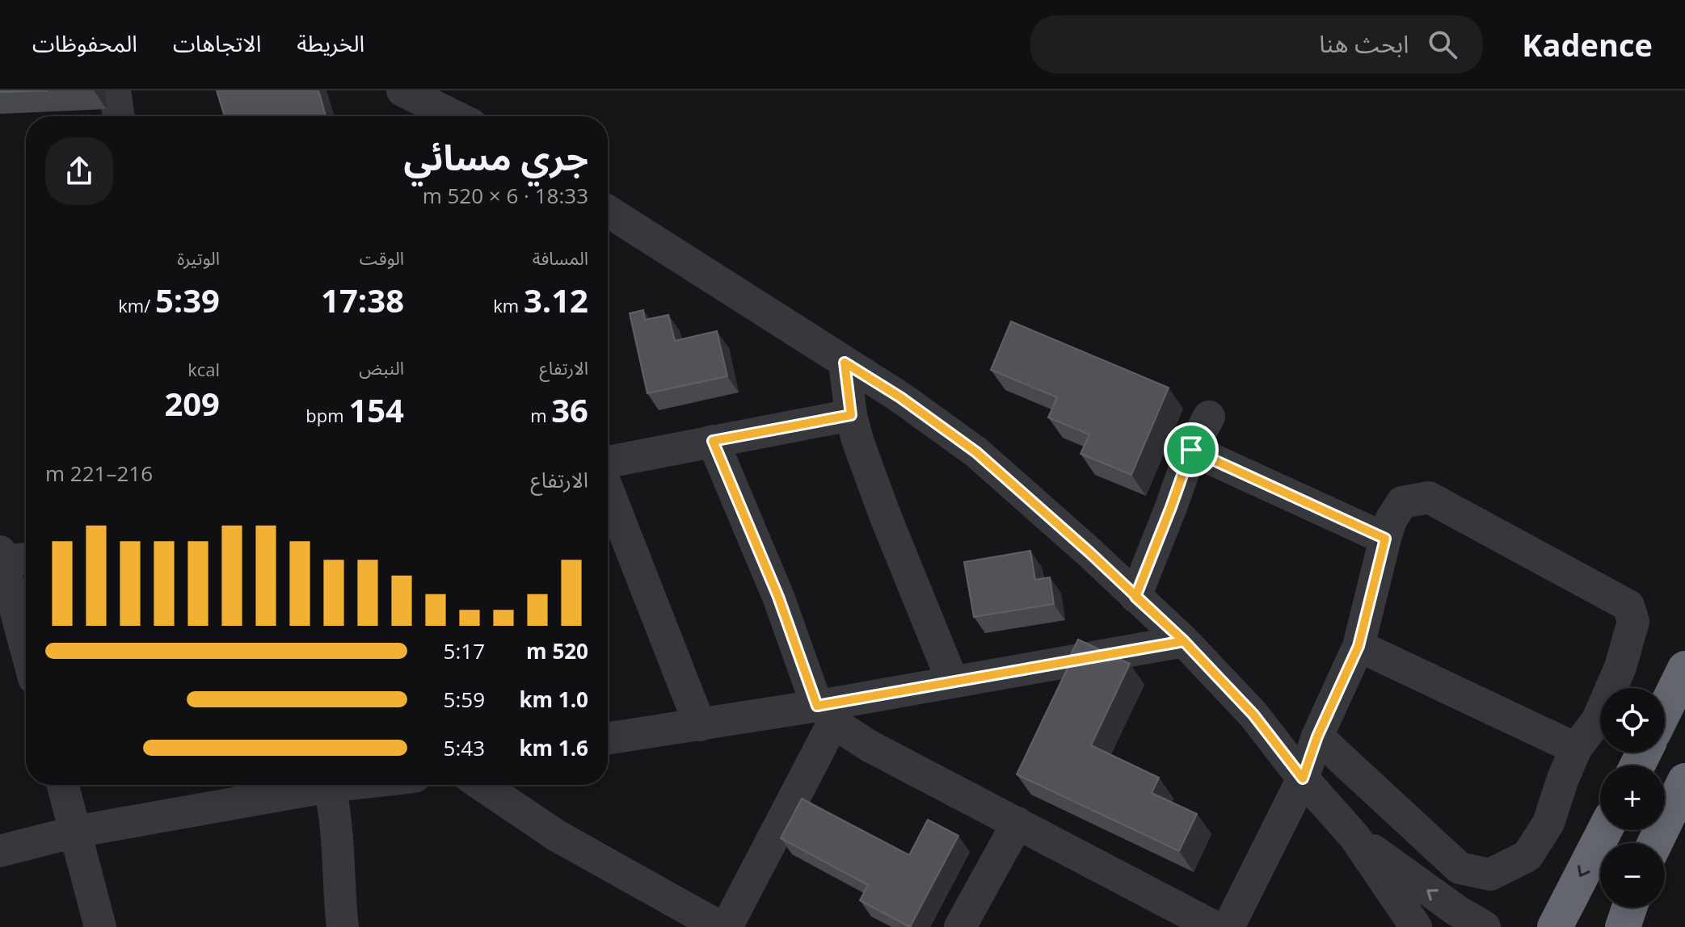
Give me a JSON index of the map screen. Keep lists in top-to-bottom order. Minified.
{"page":{"header":"Kadence","search":"ابحث هنا","nav":["الخريطة","الاتجاهات","المحفوظات"],"heading":["جري مسائي","18:33 · 6 × 520 m"],"stats":[["المسافة","3.12 km"],["الوقت","17:38"],["الوتيرة","5:39 /km"],["الارتفاع","36 m"],["النبض","154 bpm"],["kcal","209"]],"chart":["الارتفاع","216–221 m"],"list":[{"name":"520 m","note":"5:17"},{"name":"1.0 km","note":"5:59"},{"name":"1.6 km","note":"5:43"}],"map_buttons":["+","−"]}}
